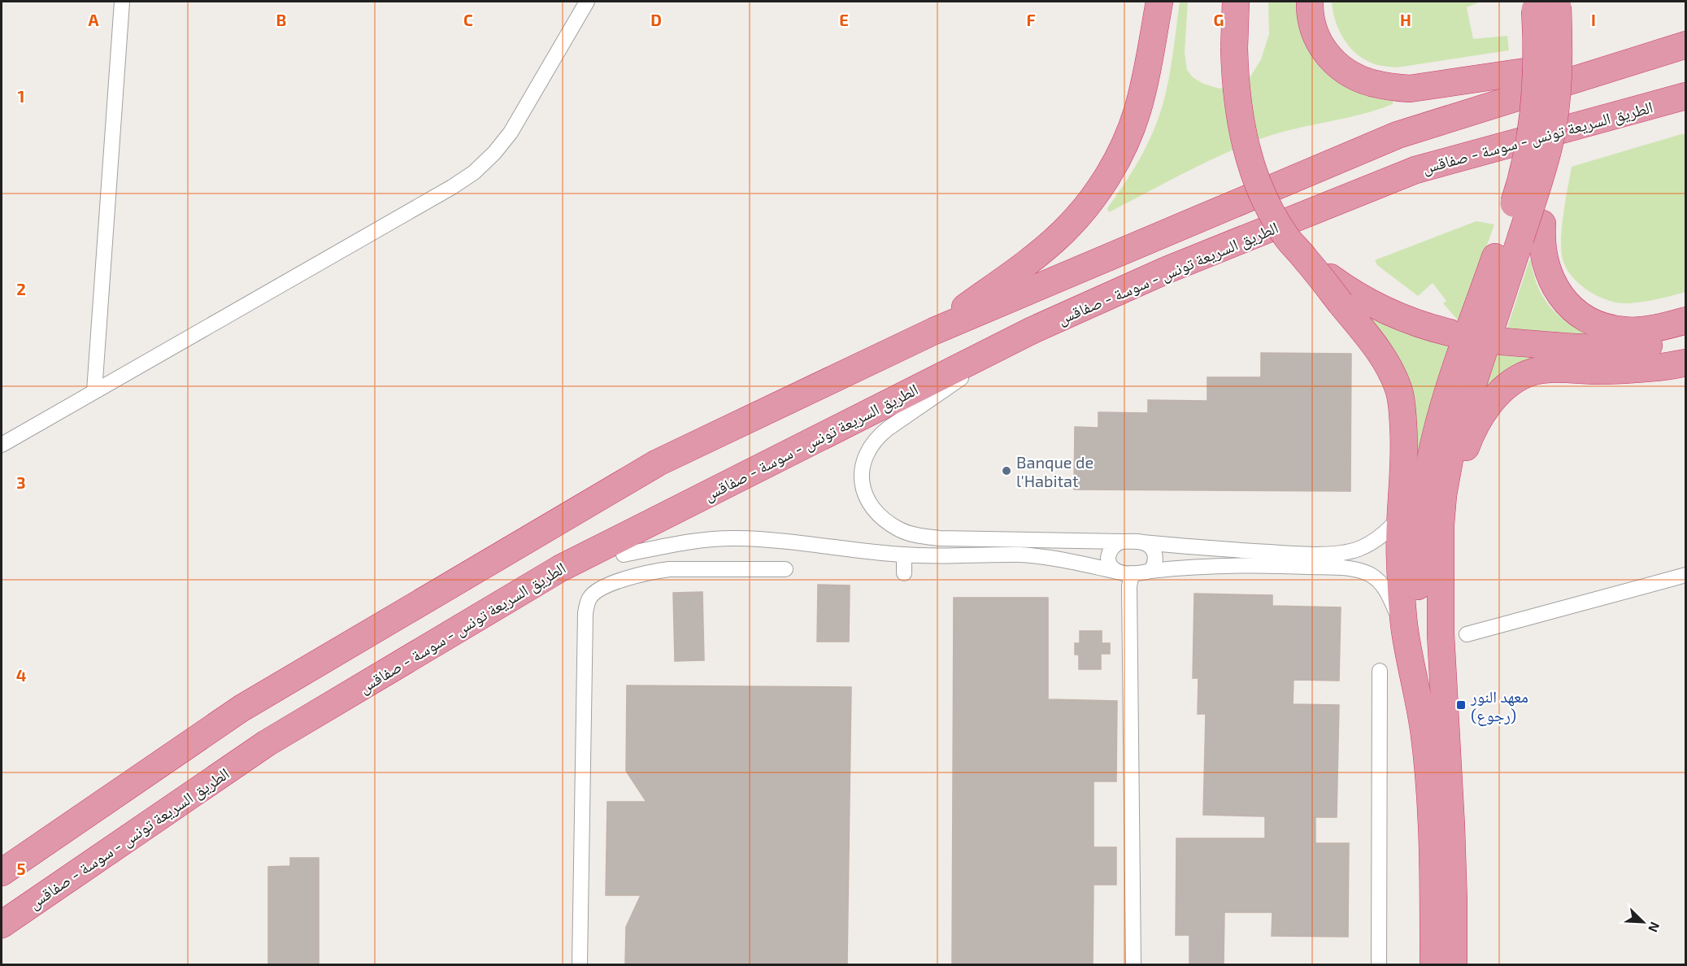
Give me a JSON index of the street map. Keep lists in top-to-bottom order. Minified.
{"streets":{"highway":["الطريق السريعة تونس - سوسة - صفاقس"]},"places":{"other":["Banque de l'Habitat"],"transit":["معهد النور (رجوع)"]},"north":"bottom right","grid":{"columns":["A","B","C","D","E","F","G","H","I"],"rows":["1","2","3","4","5"]}}
